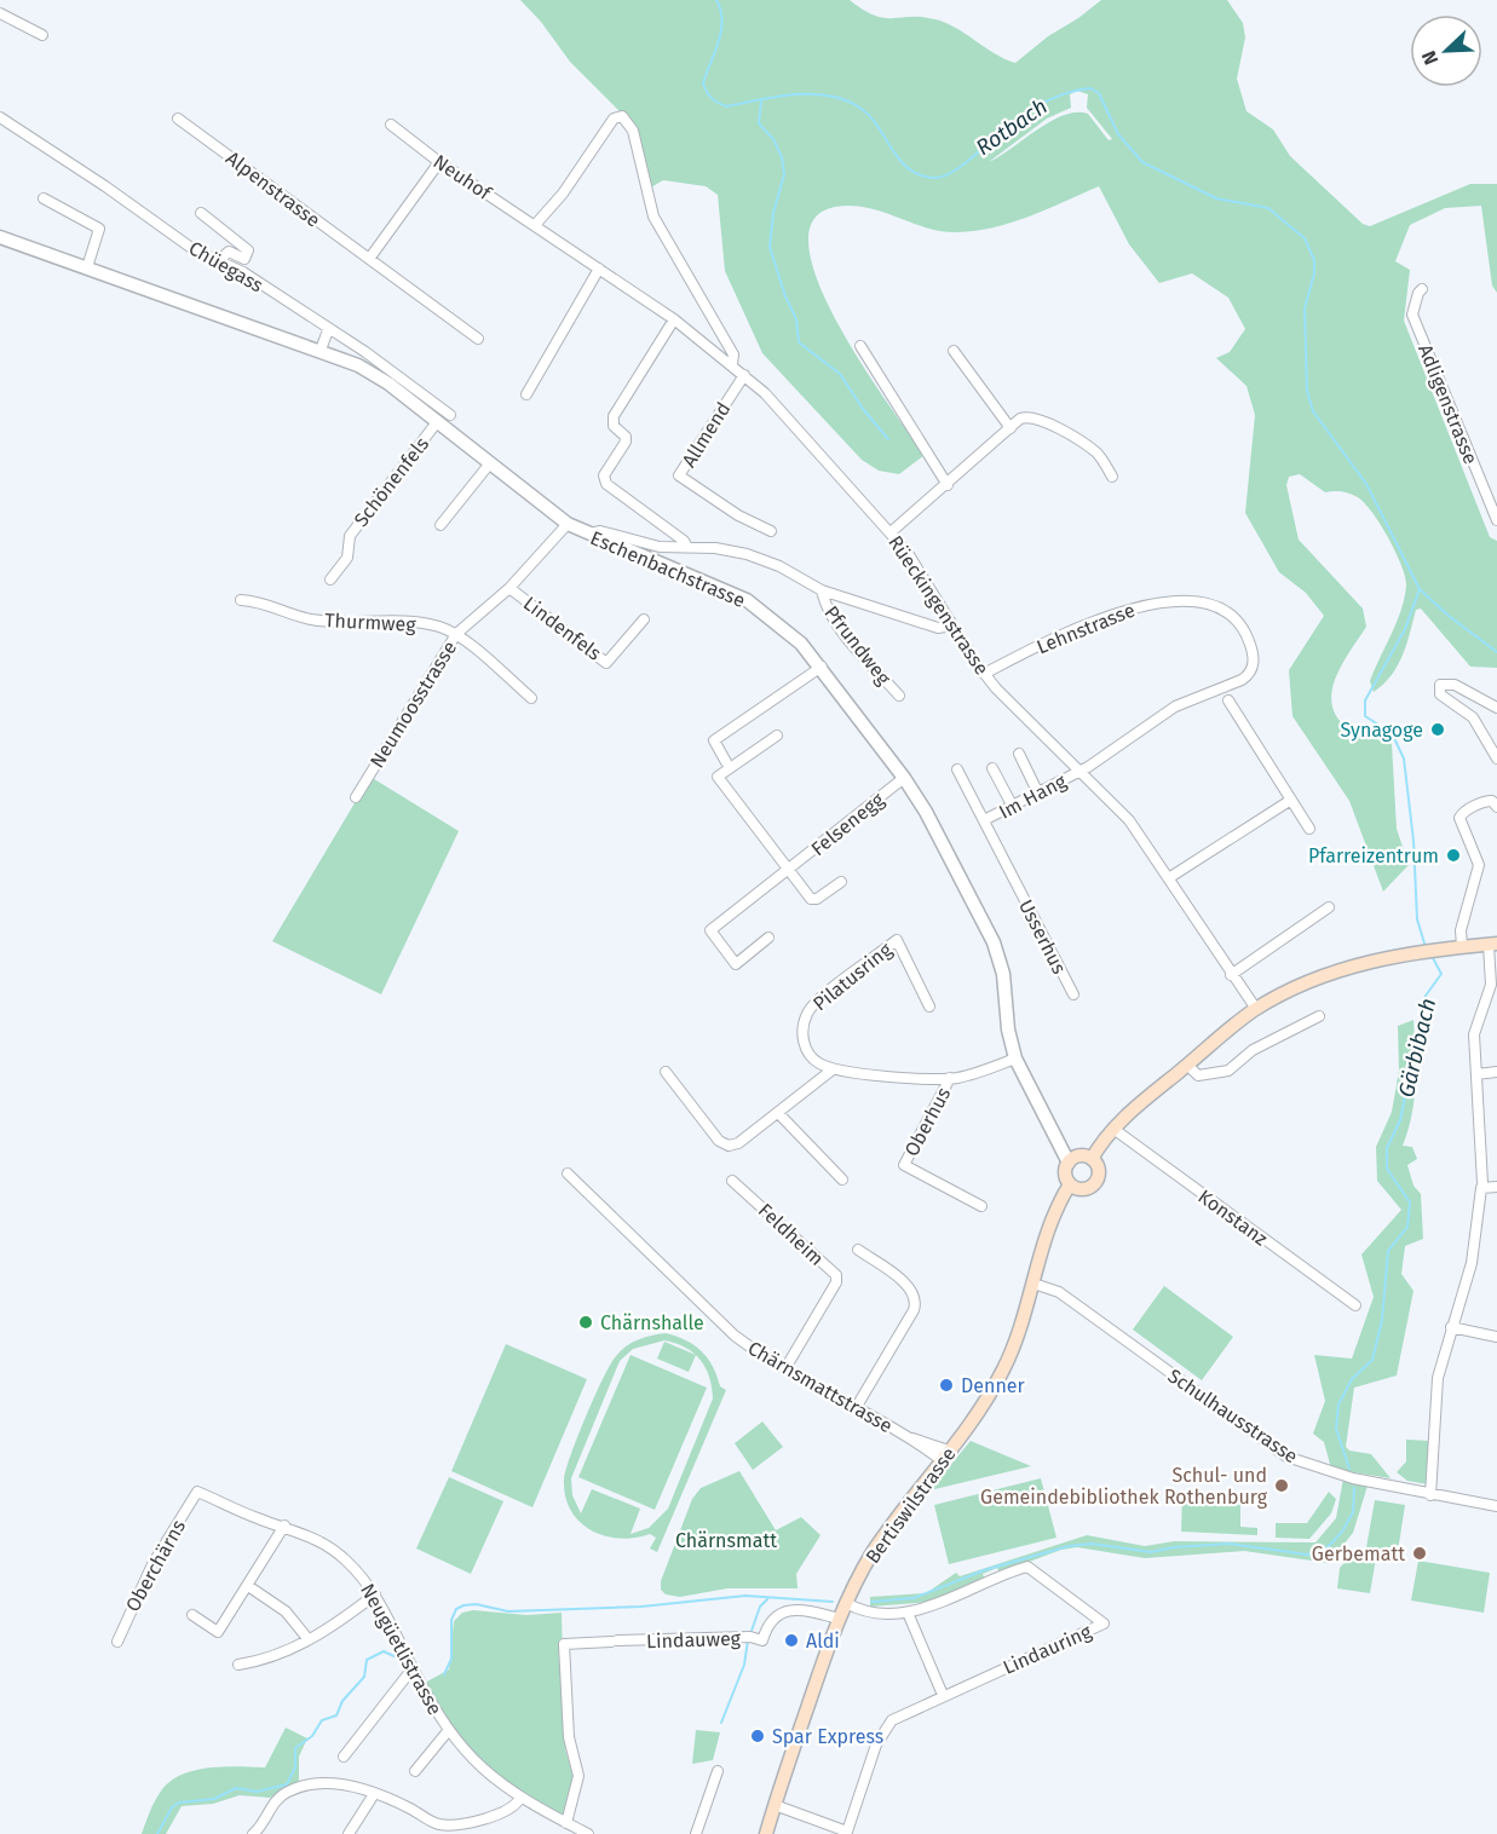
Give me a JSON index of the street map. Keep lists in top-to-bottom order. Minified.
{"streets":{"main road":["Bertiswilstrasse"],"street":["Neuhof","Alpenstrasse","Chüegass","Adligenstrasse","Allmend","Schönenfels","Eschenbachstrasse","Rüeckingenstrasse","Thurmweg","Lindenfels","Lehnstrasse","Pfrundweg","Neumoosstrasse","Im Hang","Felsenegg","Usserhus","Pilatusring","Oberhus","Konstanz","Feldheim","Chärnsmattstrasse","Schulhausstrasse","Oberchärns","Lindauweg","Neugüetlistrasse","Lindauring"]},"crossings":[["Neuhof","Rüeckingenstrasse"],["Allmend","Rüeckingenstrasse"],["Schönenfels","Eschenbachstrasse"],["Eschenbachstrasse","Pfrundweg"],["Eschenbachstrasse","Neumoosstrasse"],["Eschenbachstrasse","Felsenegg"],["Eschenbachstrasse","Bertiswilstrasse"],["Rüeckingenstrasse","Lehnstrasse"],["Rüeckingenstrasse","Pfrundweg"],["Rüeckingenstrasse","Im Hang"],["Thurmweg","Neumoosstrasse"],["Lindenfels","Neumoosstrasse"],["Lehnstrasse","Im Hang"],["Im Hang","Usserhus"],["Feldheim","Chärnsmattstrasse"],["Chärnsmattstrasse","Bertiswilstrasse"],["Schulhausstrasse","Bertiswilstrasse"],["Bertiswilstrasse","Lindauweg"],["Bertiswilstrasse","Lindauring"],["Oberchärns","Neugüetlistrasse"],["Lindauweg","Neugüetlistrasse"]],"water":["Rotbach","Gärbibach"],"parks":["Chärnsmatt"],"places":["Synagoge","Pfarreizentrum","Chärnshalle","Denner","Schul- und Gemeindebibliothek Rothenburg","Gerbematt","Aldi","Spar Express"],"north":"bottom left"}
